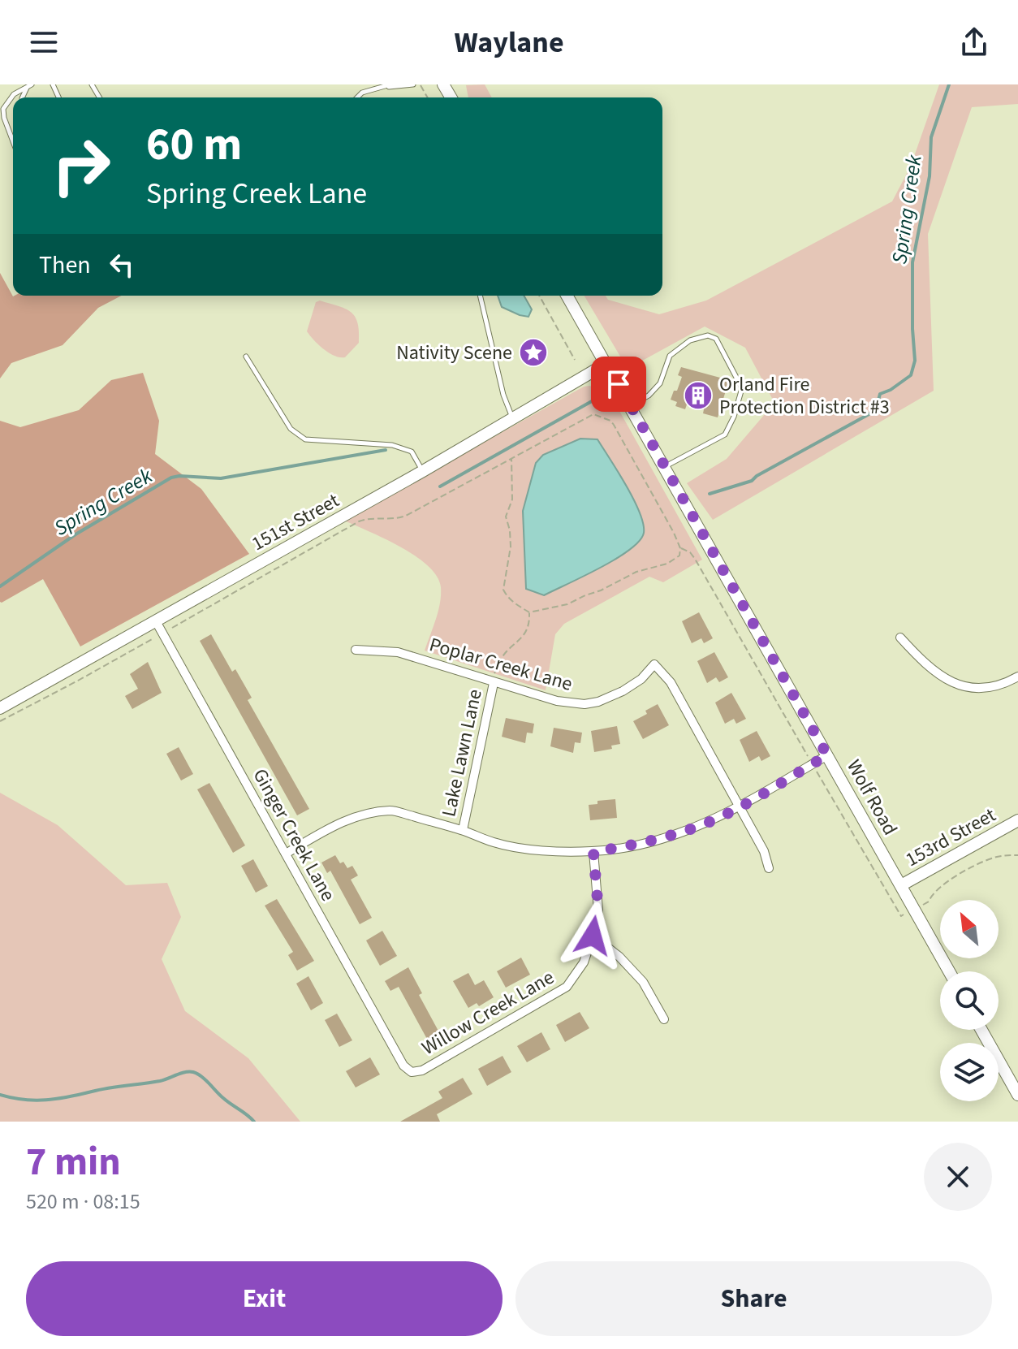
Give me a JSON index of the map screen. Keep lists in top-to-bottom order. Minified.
{"streets":{"main road":["151st Street","Wolf Road","153rd Street"],"street":["Poplar Creek Lane","Lake Lawn Lane","Ginger Creek Lane","Willow Creek Lane"]},"crossings":[["151st Street","Wolf Road"],["151st Street","Ginger Creek Lane"],["Poplar Creek Lane","Lake Lawn Lane"],["Wolf Road","153rd Street"],["Ginger Creek Lane","Willow Creek Lane"]],"water":["Spring Creek"],"places":{"place":["Nativity Scene"],"building":["Orland Fire Protection District #3"]},"north":"top left","page":{"header":"Waylane","turn":["60 m","Spring Creek Lane"],"then":"Then","heading":["7 min","520 m · 08:15"],"buttons":["Exit","Share"]}}
